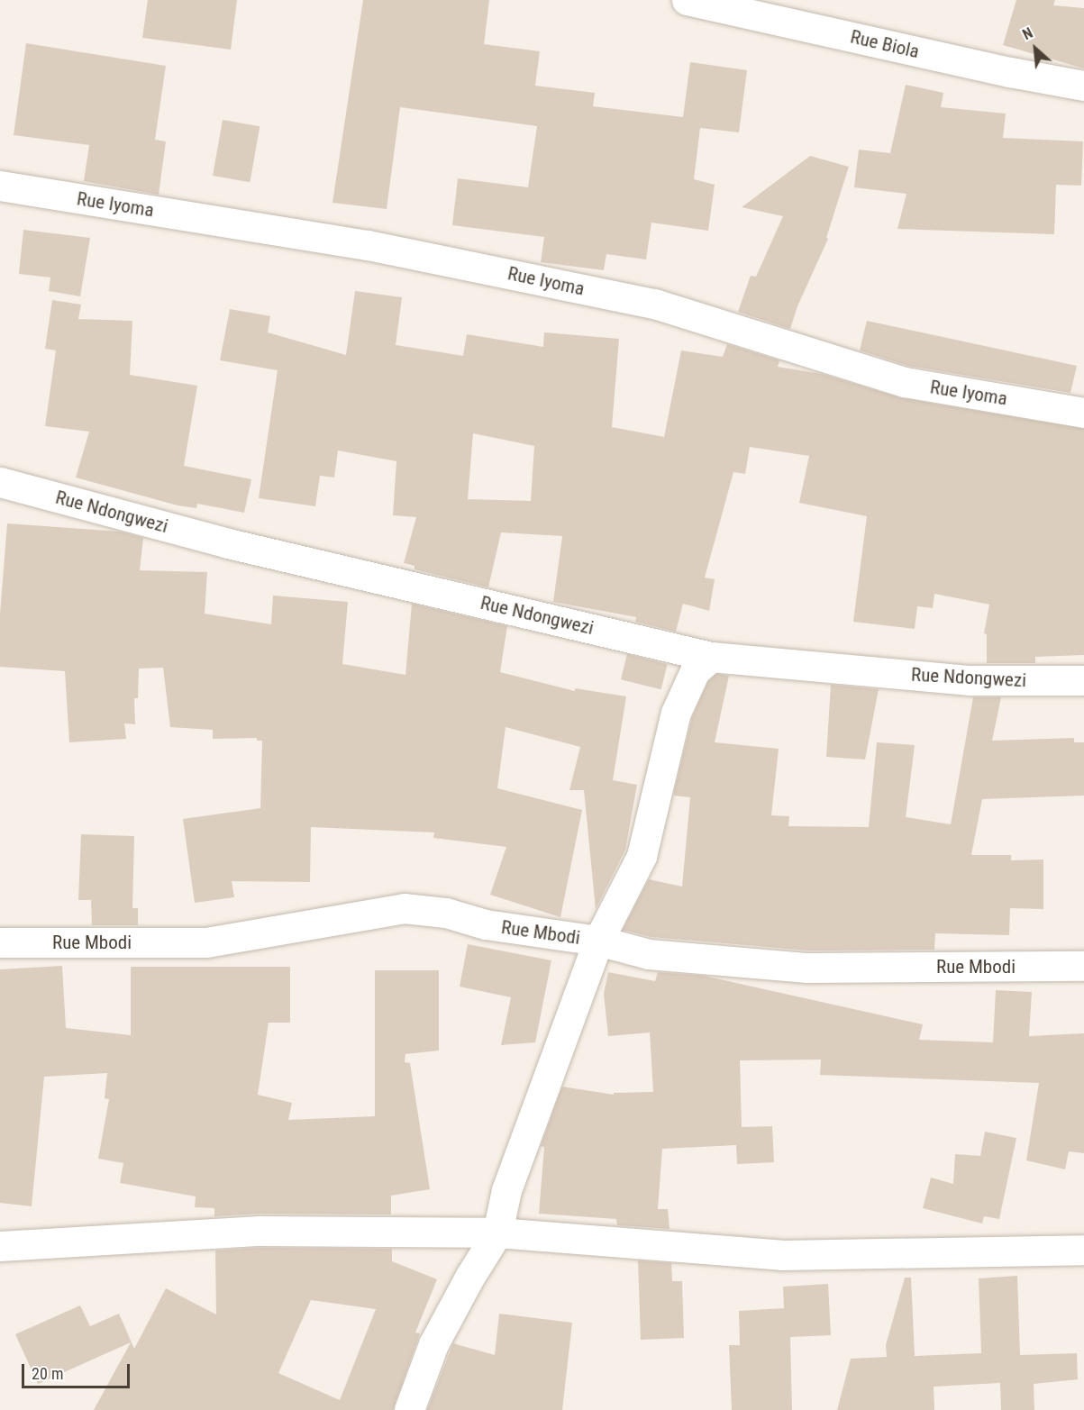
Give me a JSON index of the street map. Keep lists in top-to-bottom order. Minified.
{"streets":{"street":["Rue Biola","Rue Iyoma","Rue Ndongwezi","Rue Mbodi"]},"scale_bar":"20 m","north":"top left"}
